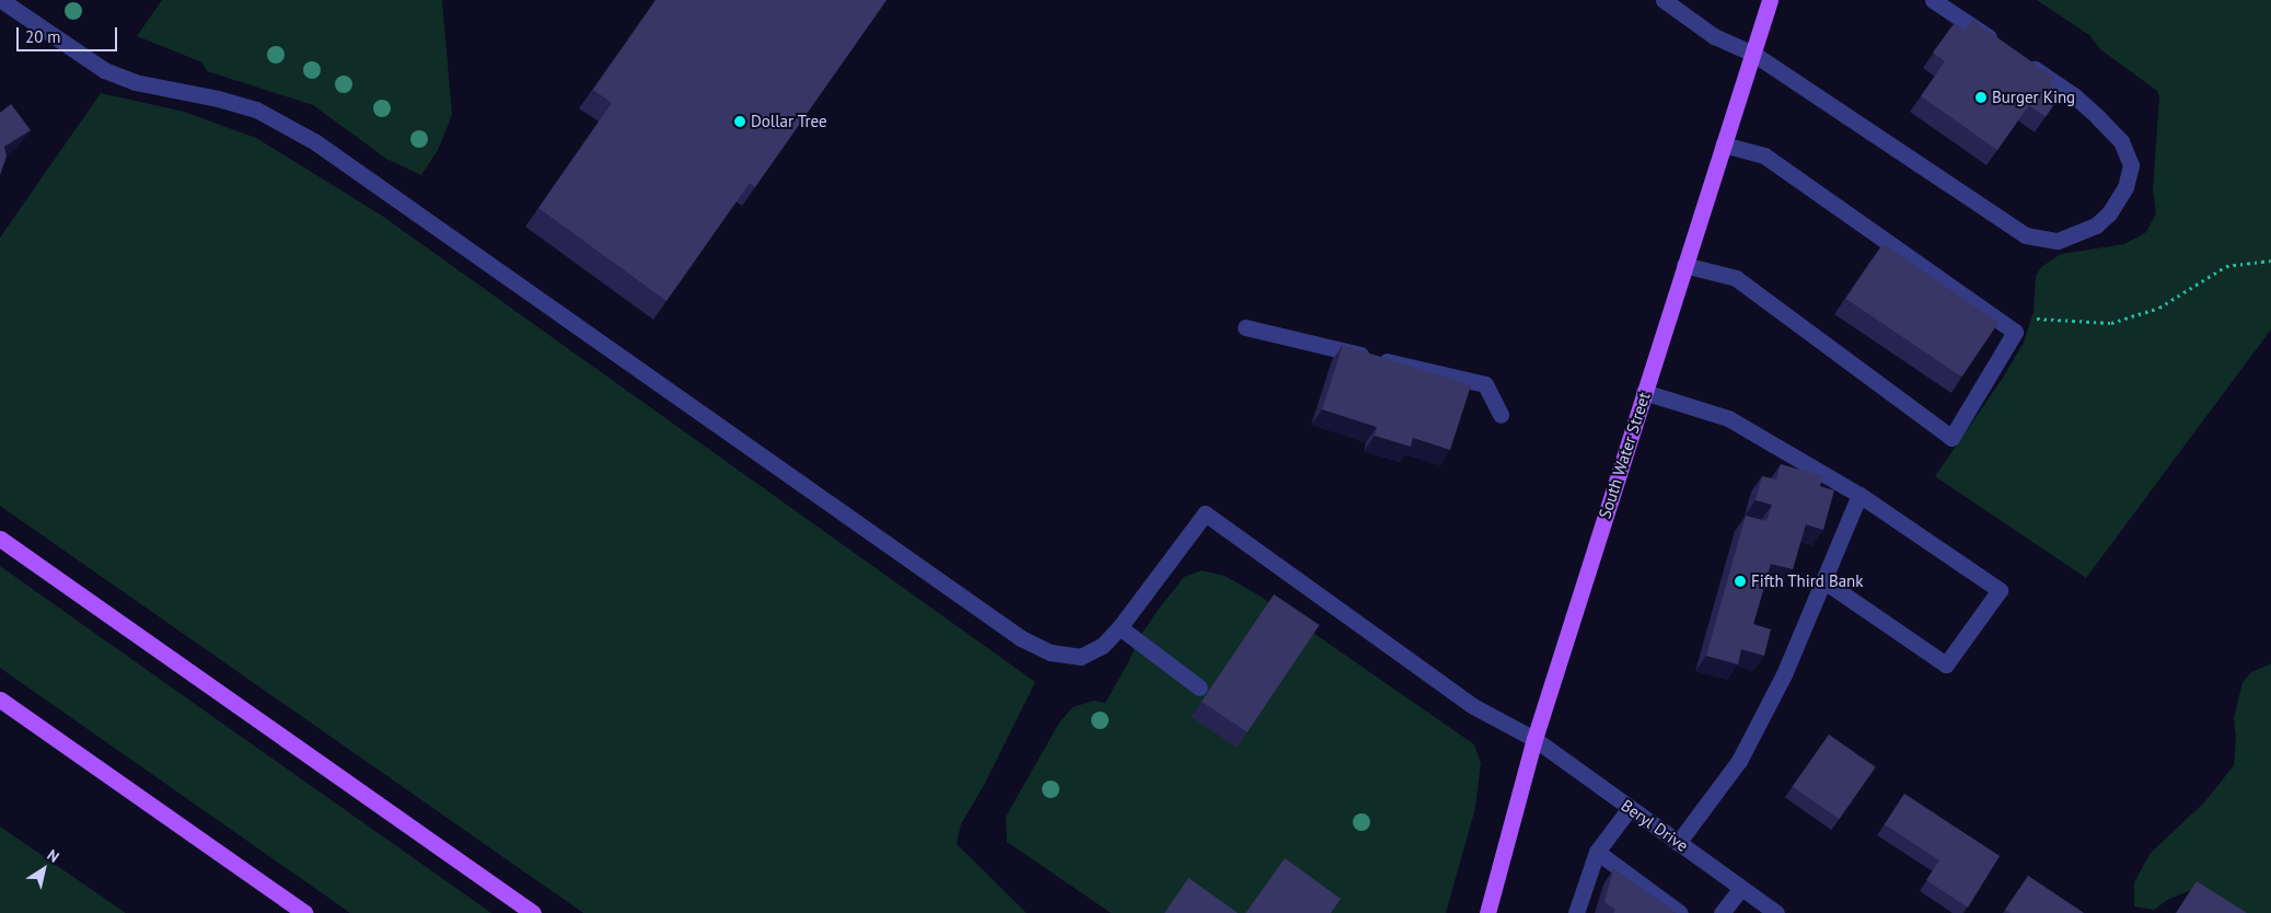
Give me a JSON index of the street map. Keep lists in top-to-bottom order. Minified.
{"streets":{"main road":["South Water Street"],"street":["Beryl Drive"]},"crossings":[["South Water Street","Beryl Drive"]],"places":["Burger King","Dollar Tree","Fifth Third Bank"],"scale_bar":"20 m","north":"top right"}
